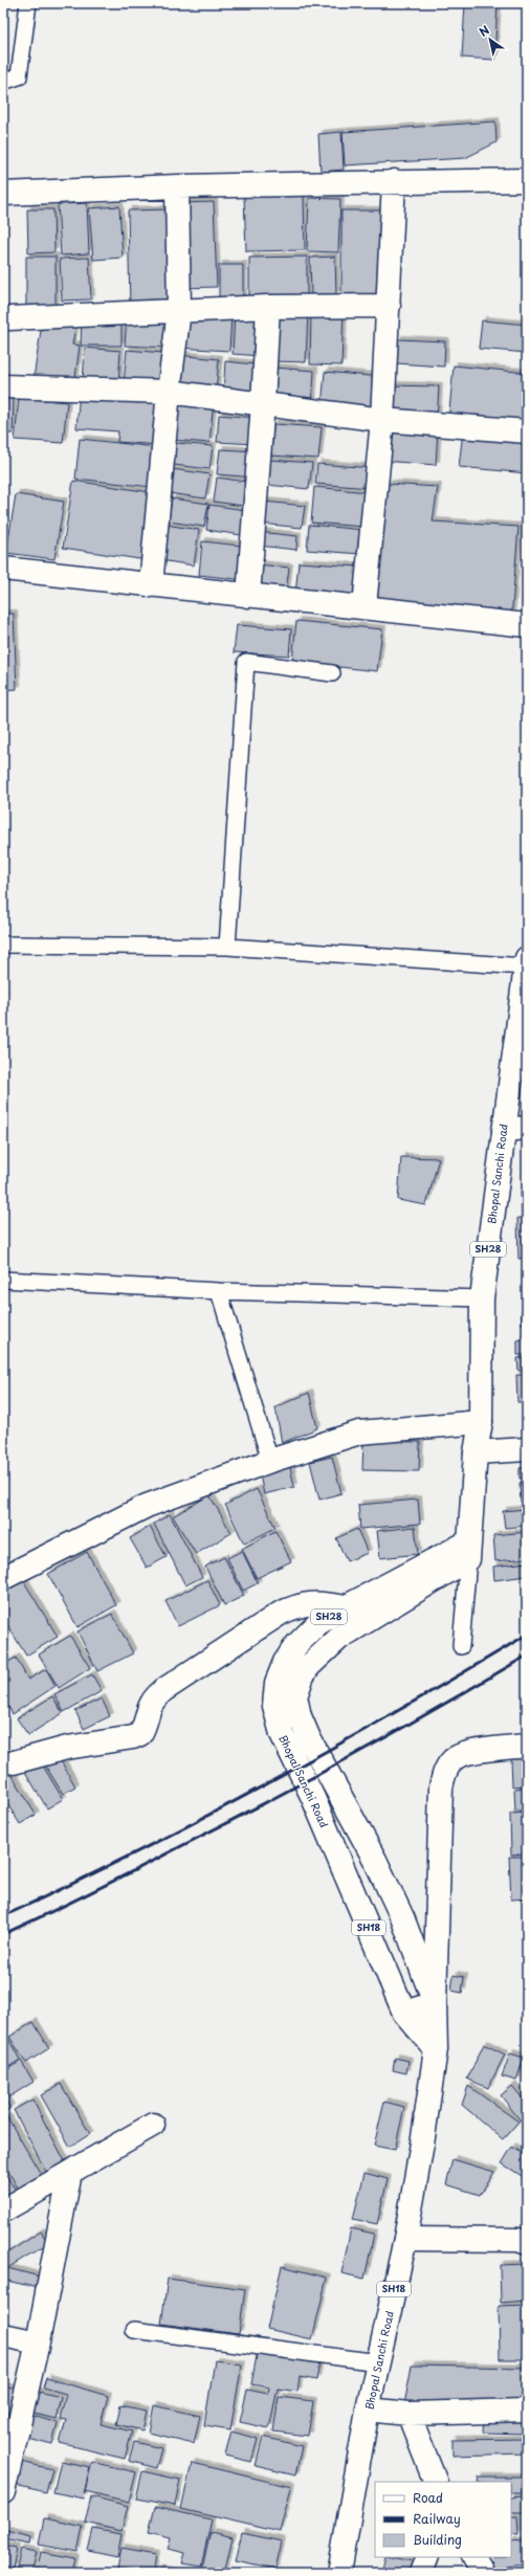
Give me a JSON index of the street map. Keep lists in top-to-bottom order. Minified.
{"streets":{"street":["Bhopal Sanchi Road","SH28","SH18"]},"legend":["Road","Railway","Building"],"north":"top left"}
